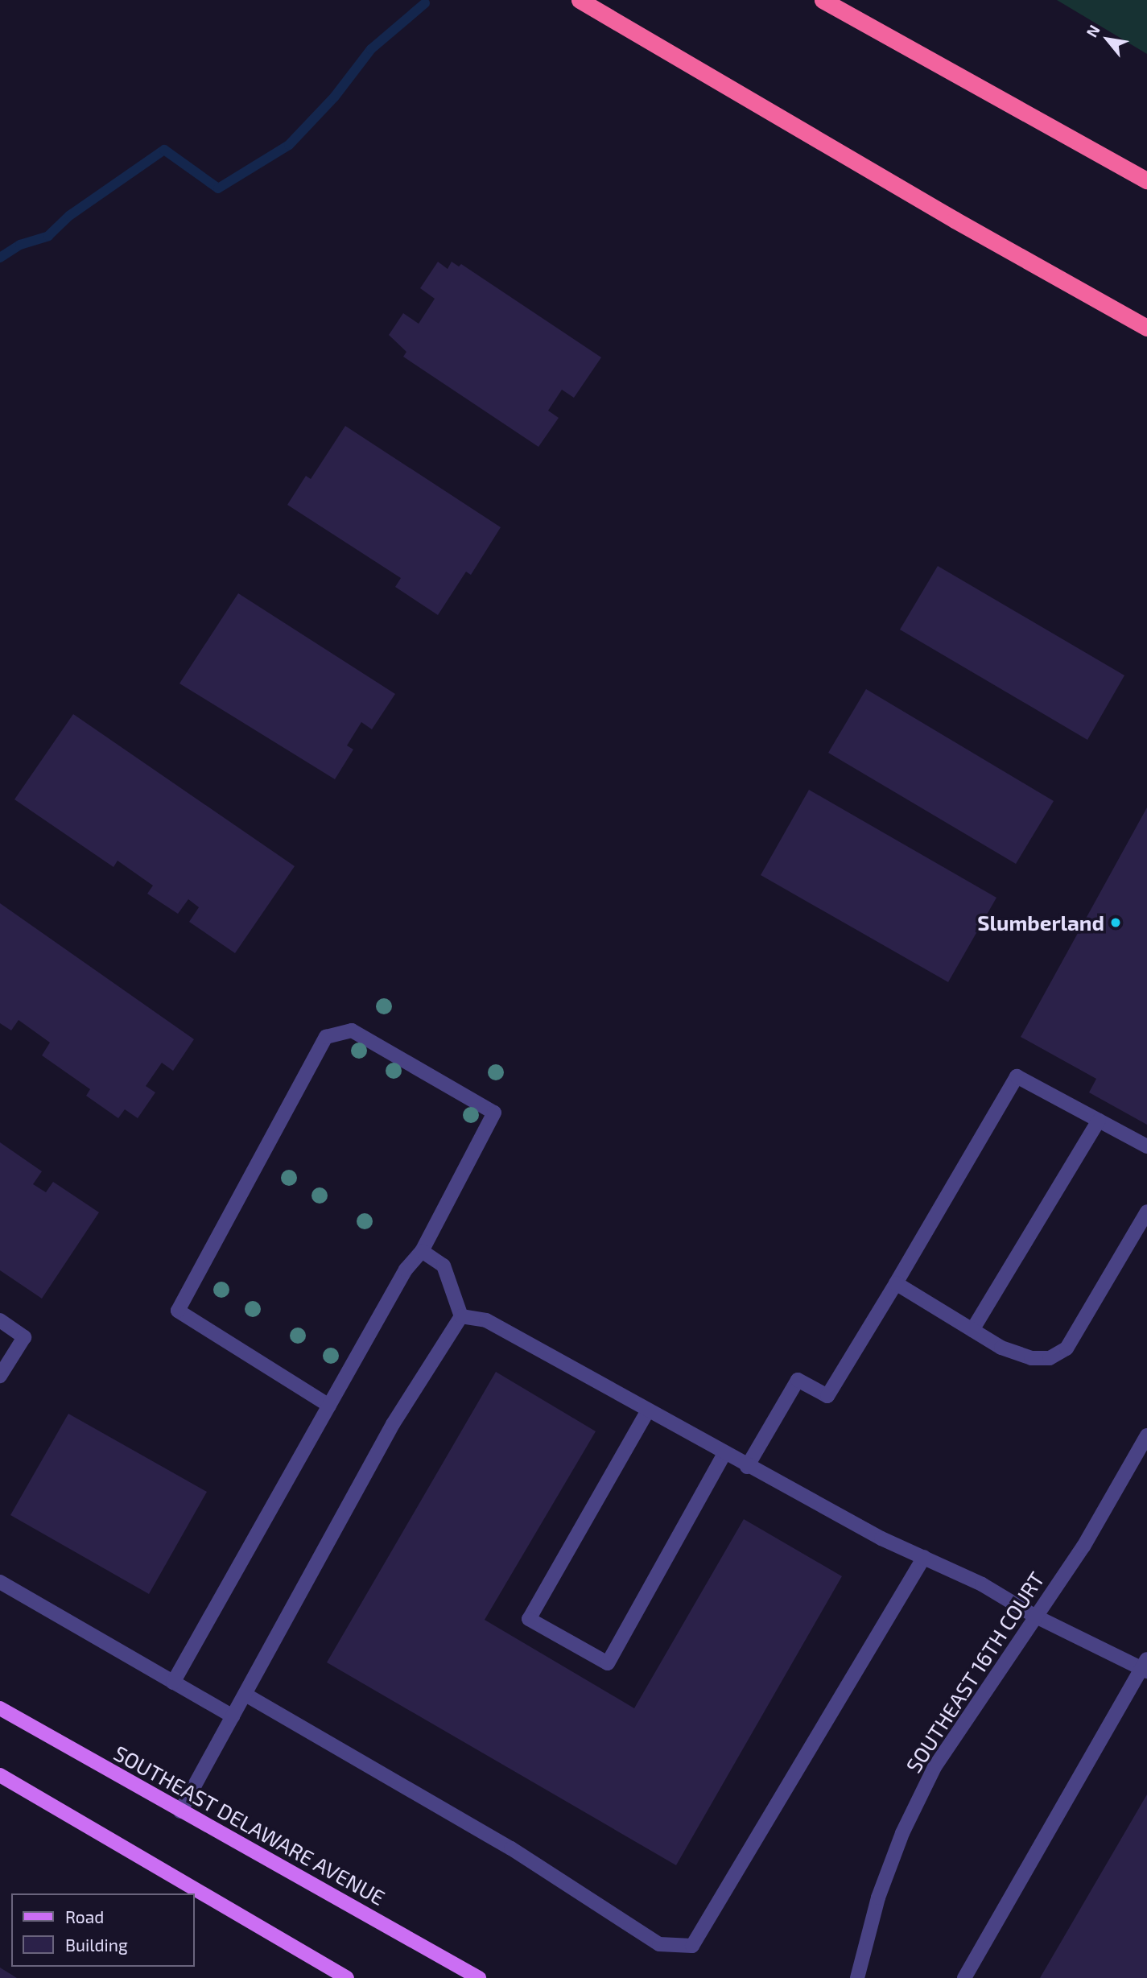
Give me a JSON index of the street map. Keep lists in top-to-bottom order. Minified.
{"streets":{"main road":["SOUTHEAST DELAWARE AVENUE"],"street":["SOUTHEAST 16TH COURT"]},"places":["Slumberland"],"legend":["Road","Building"],"north":"top left"}
